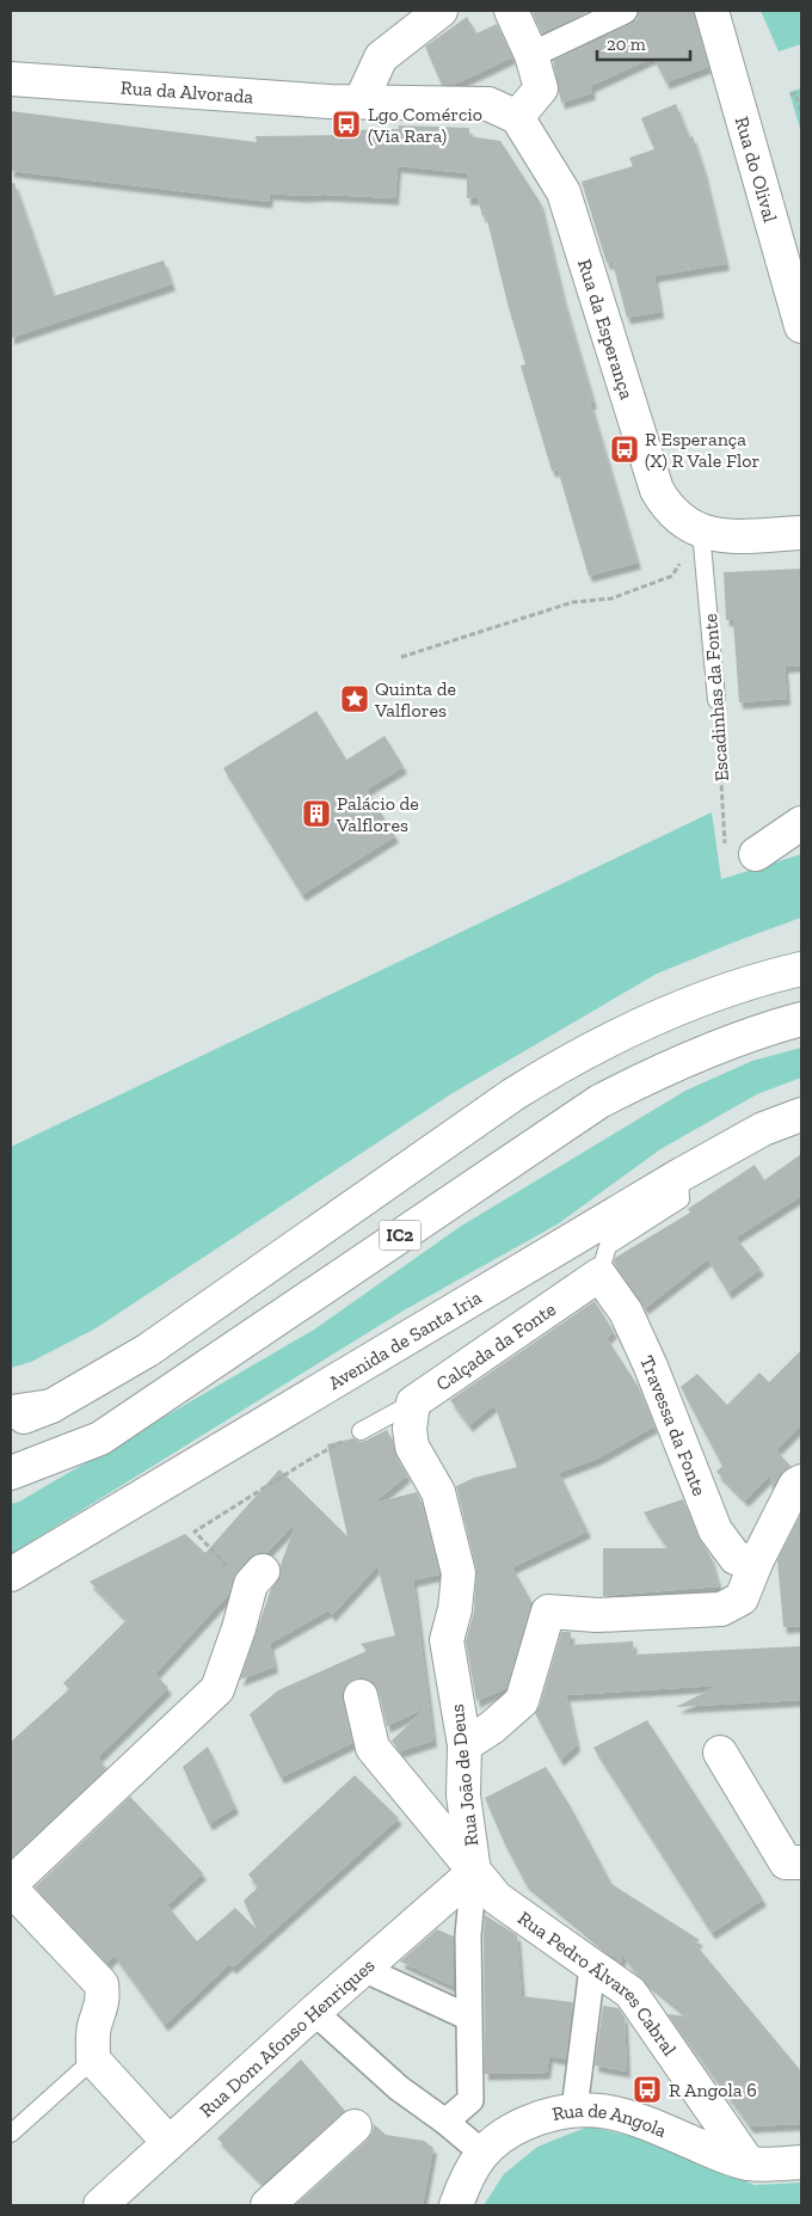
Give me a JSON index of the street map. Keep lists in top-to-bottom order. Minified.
{"streets":{"main road":["Rua da Alvorada","Rua do Olival","Rua da Esperança","IC2","Avenida de Santa Iria","Calçada da Fonte","Travessa da Fonte","Rua João de Deus","Rua Pedro Álvares Cabral","Rua Dom Afonso Henriques","Rua de Angola"],"lane":["Escadinhas da Fonte"]},"crossings":[["Rua da Alvorada","Rua da Esperança"],["Rua da Esperança","Escadinhas da Fonte"],["Calçada da Fonte","Travessa da Fonte"],["Calçada da Fonte","Rua João de Deus"],["Rua João de Deus","Rua Pedro Álvares Cabral"],["Rua João de Deus","Rua Dom Afonso Henriques"],["Rua Pedro Álvares Cabral","Rua Dom Afonso Henriques"],["Rua Pedro Álvares Cabral","Rua de Angola"]],"places":{"bus stop":["Lgo Comércio (Via Rara)","R Esperança (X) R Vale Flor","R Angola 6"],"place":["Quinta de Valflores"],"building":["Palácio de Valflores"]},"scale_bar":"20 m"}
